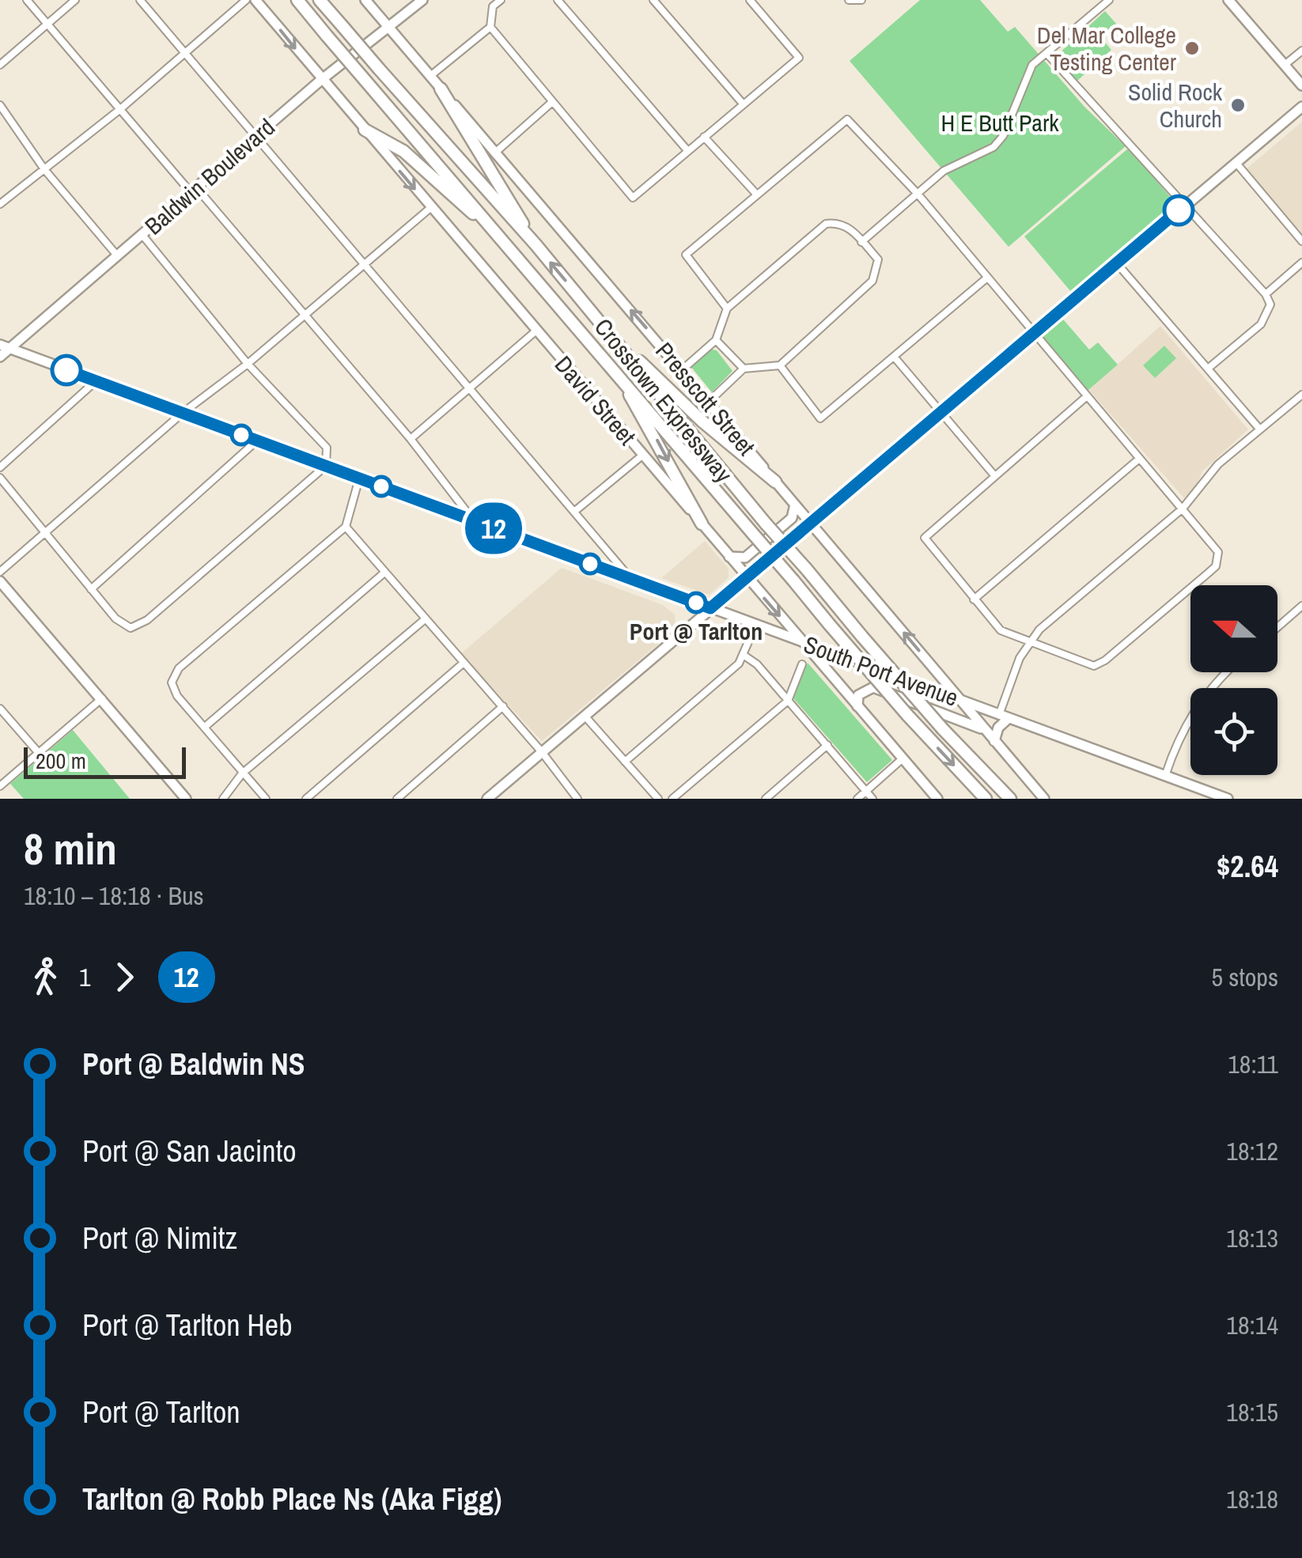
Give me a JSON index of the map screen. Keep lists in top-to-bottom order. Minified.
{"streets":{"highway":["Crosstown Expressway"],"main road":["Baldwin Boulevard","Presscott Street","David Street","South Port Avenue"]},"crossings":[["Baldwin Boulevard","Presscott Street"],["Baldwin Boulevard","David Street"],["Baldwin Boulevard","South Port Avenue"],["Presscott Street","South Port Avenue"],["David Street","South Port Avenue"]],"one_way":["Presscott Street"],"parks":["H E Butt Park"],"places":["Del Mar College Testing Center","Solid Rock Church","Port @ Tarlton"],"lines":["bus line 12"],"scale_bar":"200 m","north":"left","page":{"on_map":"12","scale":"200 m","heading":["8 min","18:10 – 18:18 · Bus","$2.64"],"legs":["1","12","5 stops"],"list":[{"name":"Port @ Baldwin NS","value":"18:11"},{"name":"Port @ San Jacinto","value":"18:12"},{"name":"Port @ Nimitz","value":"18:13"},{"name":"Port @ Tarlton Heb","value":"18:14"},{"name":"Port @ Tarlton","value":"18:15"},{"name":"Tarlton @ Robb Place Ns (Aka Figg)","value":"18:18"}]}}
